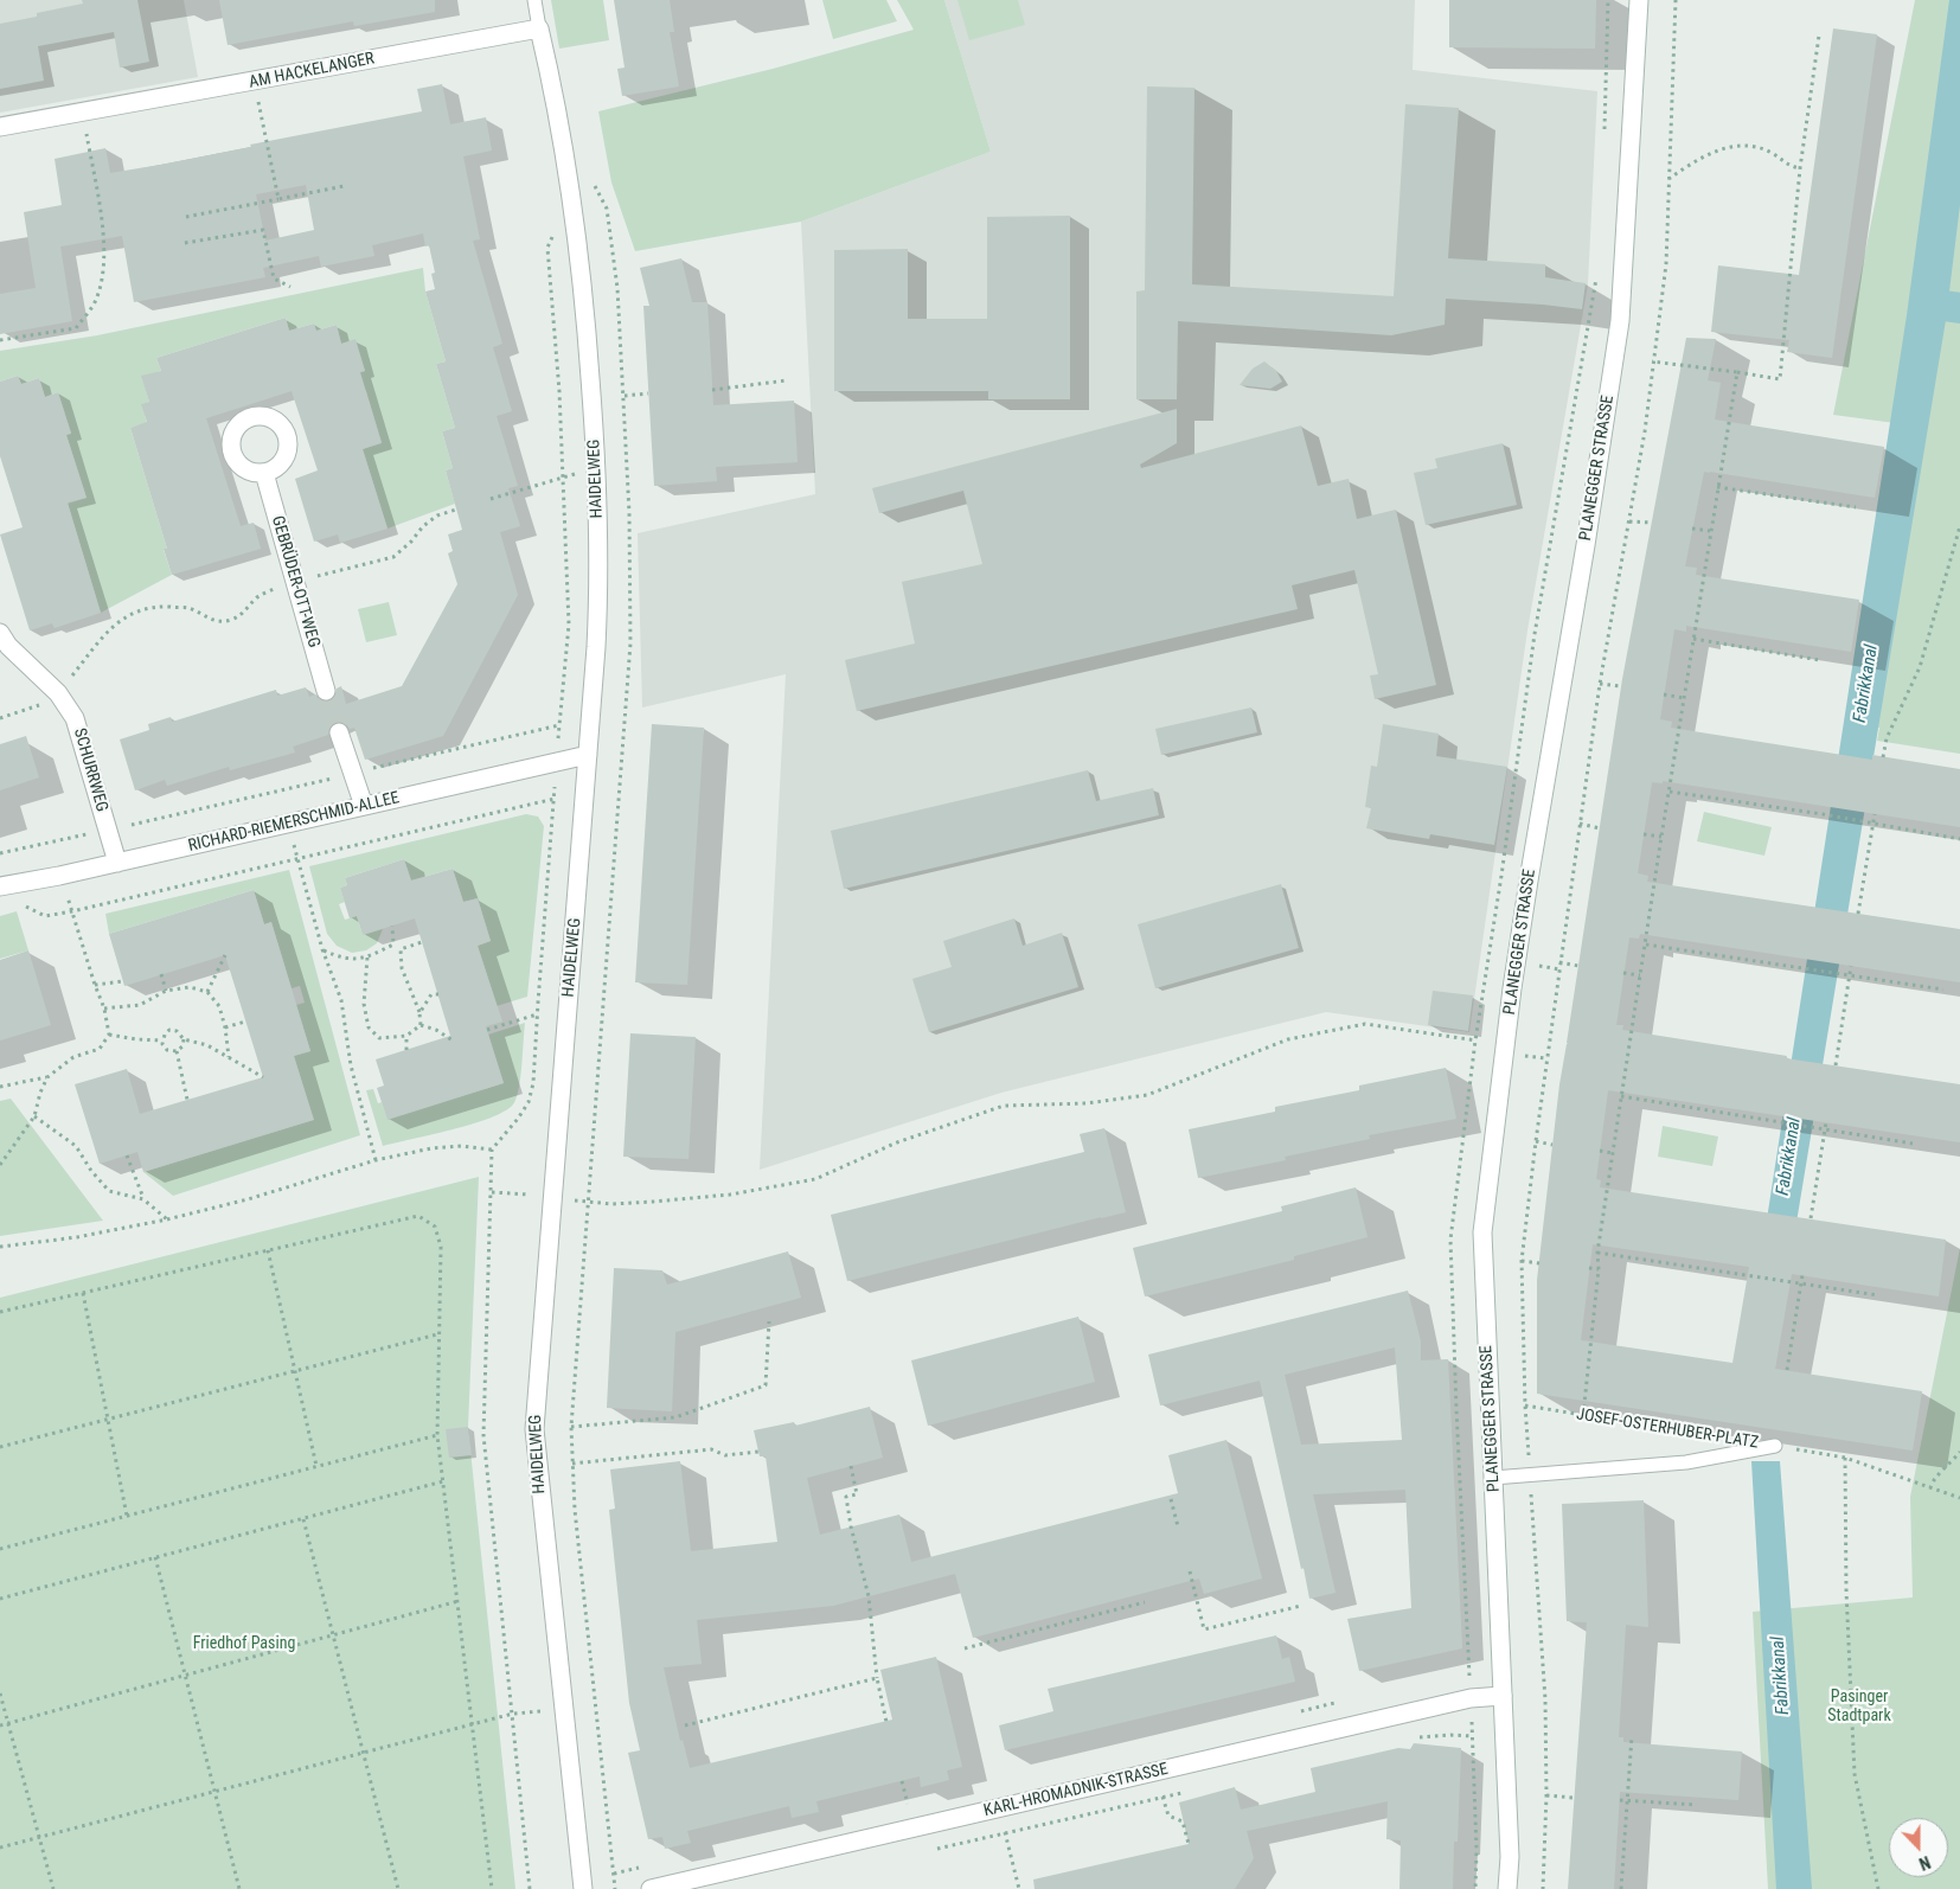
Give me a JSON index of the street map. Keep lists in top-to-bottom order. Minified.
{"streets":{"street":["AM HACKELANGER","PLANEGGER STRASSE","HAIDELWEG","GEBRÜDER-OTT-WEG","SCHURRWEG","RICHARD-RIEMERSCHMID-ALLEE","KARL-HROMADNIK-STRASSE"],"lane":["JOSEF-OSTERHUBER-PLATZ"]},"crossings":[["AM HACKELANGER","HAIDELWEG"],["PLANEGGER STRASSE","JOSEF-OSTERHUBER-PLATZ"],["PLANEGGER STRASSE","KARL-HROMADNIK-STRASSE"],["HAIDELWEG","RICHARD-RIEMERSCHMID-ALLEE"],["SCHURRWEG","RICHARD-RIEMERSCHMID-ALLEE"]],"water":["Fabrikkanal"],"parks":["Friedhof Pasing","Pasinger Stadtpark"],"north":"bottom"}
